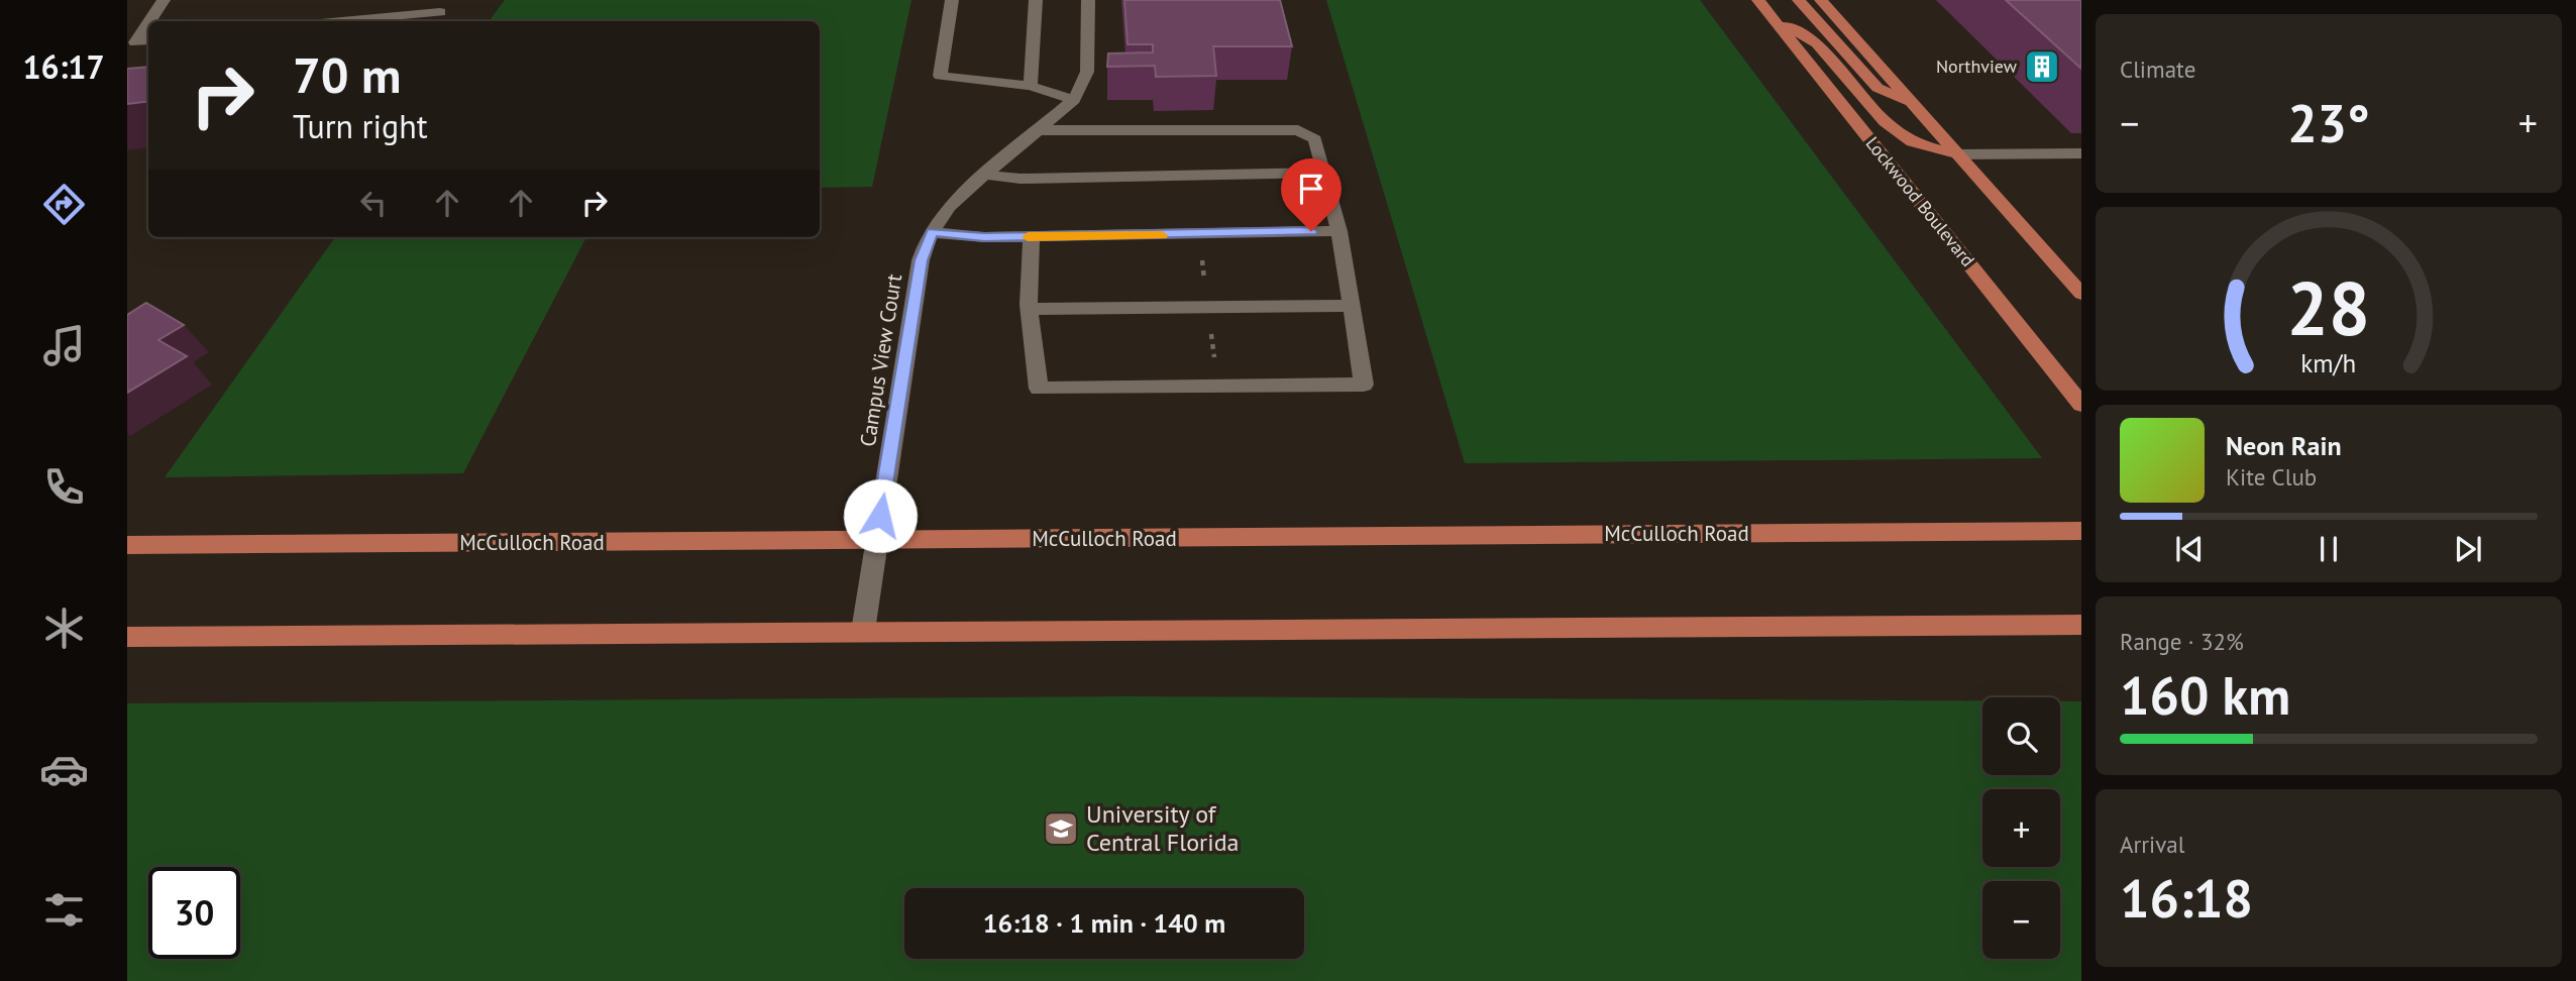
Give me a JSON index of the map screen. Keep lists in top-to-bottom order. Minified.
{"streets":{"main road":["Lockwood Boulevard","McCulloch Road"],"street":["Campus View Court"]},"crossings":[["Campus View Court","McCulloch Road"]],"places":{"building":["Northview"],"school or university":["University of Central Florida"]},"page":{"tabs":"16:17","tile":["Climate",["Range · 32%","160 km"],["Arrival","16:18"]],"turn":["70 m","Turn right"],"heat":["−","23°","+"],"song":["Neon Rain","Kite Club"],"map_buttons":["+","−"],"limit":"30","trip":"16:18 · 1 min · 140 m","gauge":["28","km/h"]}}
